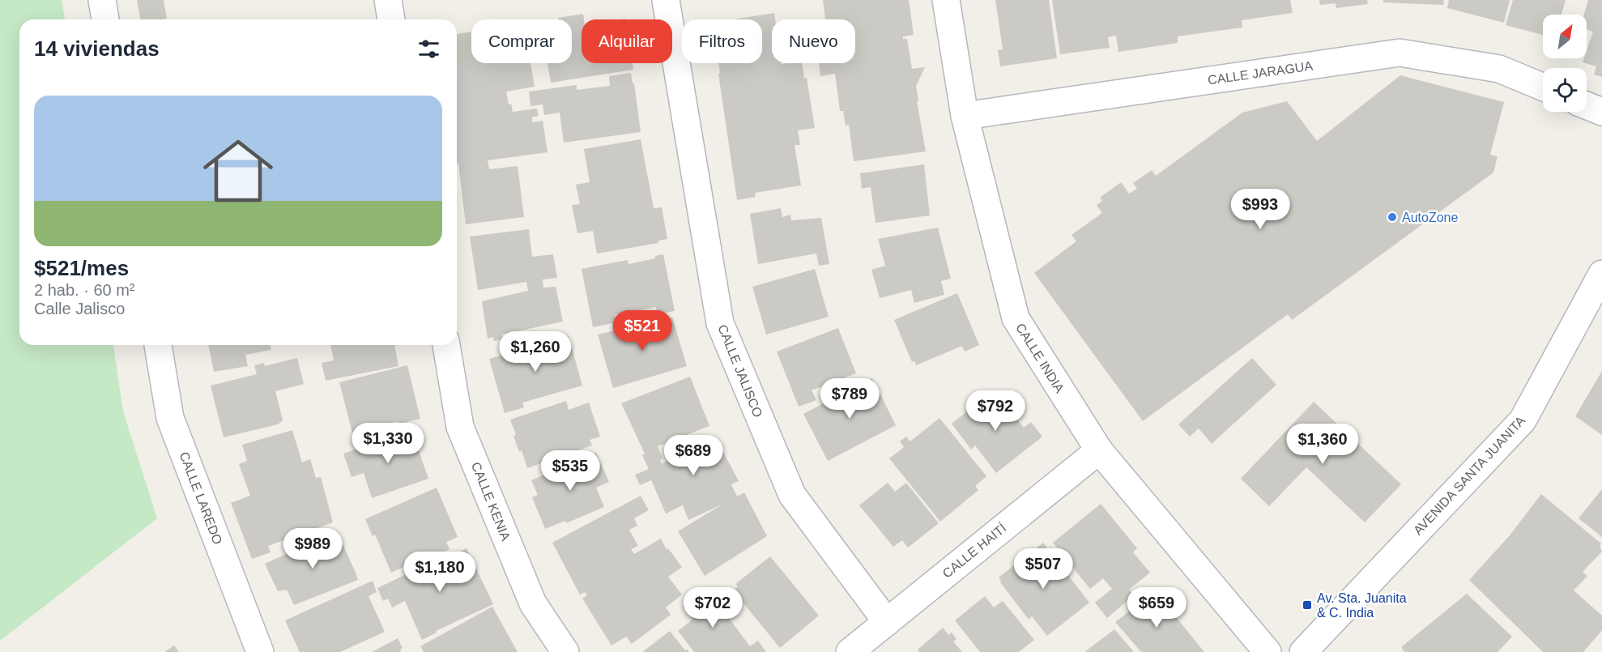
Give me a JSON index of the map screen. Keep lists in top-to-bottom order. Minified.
{"streets":{"street":["CALLE JARAGUA","CALLE INDIA","CALLE JALISCO","AVENIDA SANTA JUANITA","CALLE LAREDO","CALLE KENIA","CALLE HAITÍ"]},"crossings":[["CALLE JARAGUA","CALLE INDIA"],["CALLE INDIA","CALLE HAITÍ"],["CALLE JALISCO","CALLE HAITÍ"]],"places":{"other":["AutoZone"],"transit":["Av. Sta. Juanita & C. India"]},"north":"top right","page":{"chip":["Comprar","Alquilar","Filtros","Nuevo"],"heading":"14 viviendas","list":[{"name":"$521/mes","note":"2 hab. · 60 m² · Calle Jalisco"}],"price":["$993","$521","$1,260","$789","$792","$1,330","$1,360","$689","$535","$989","$507","$1,180","$702","$659"]}}
